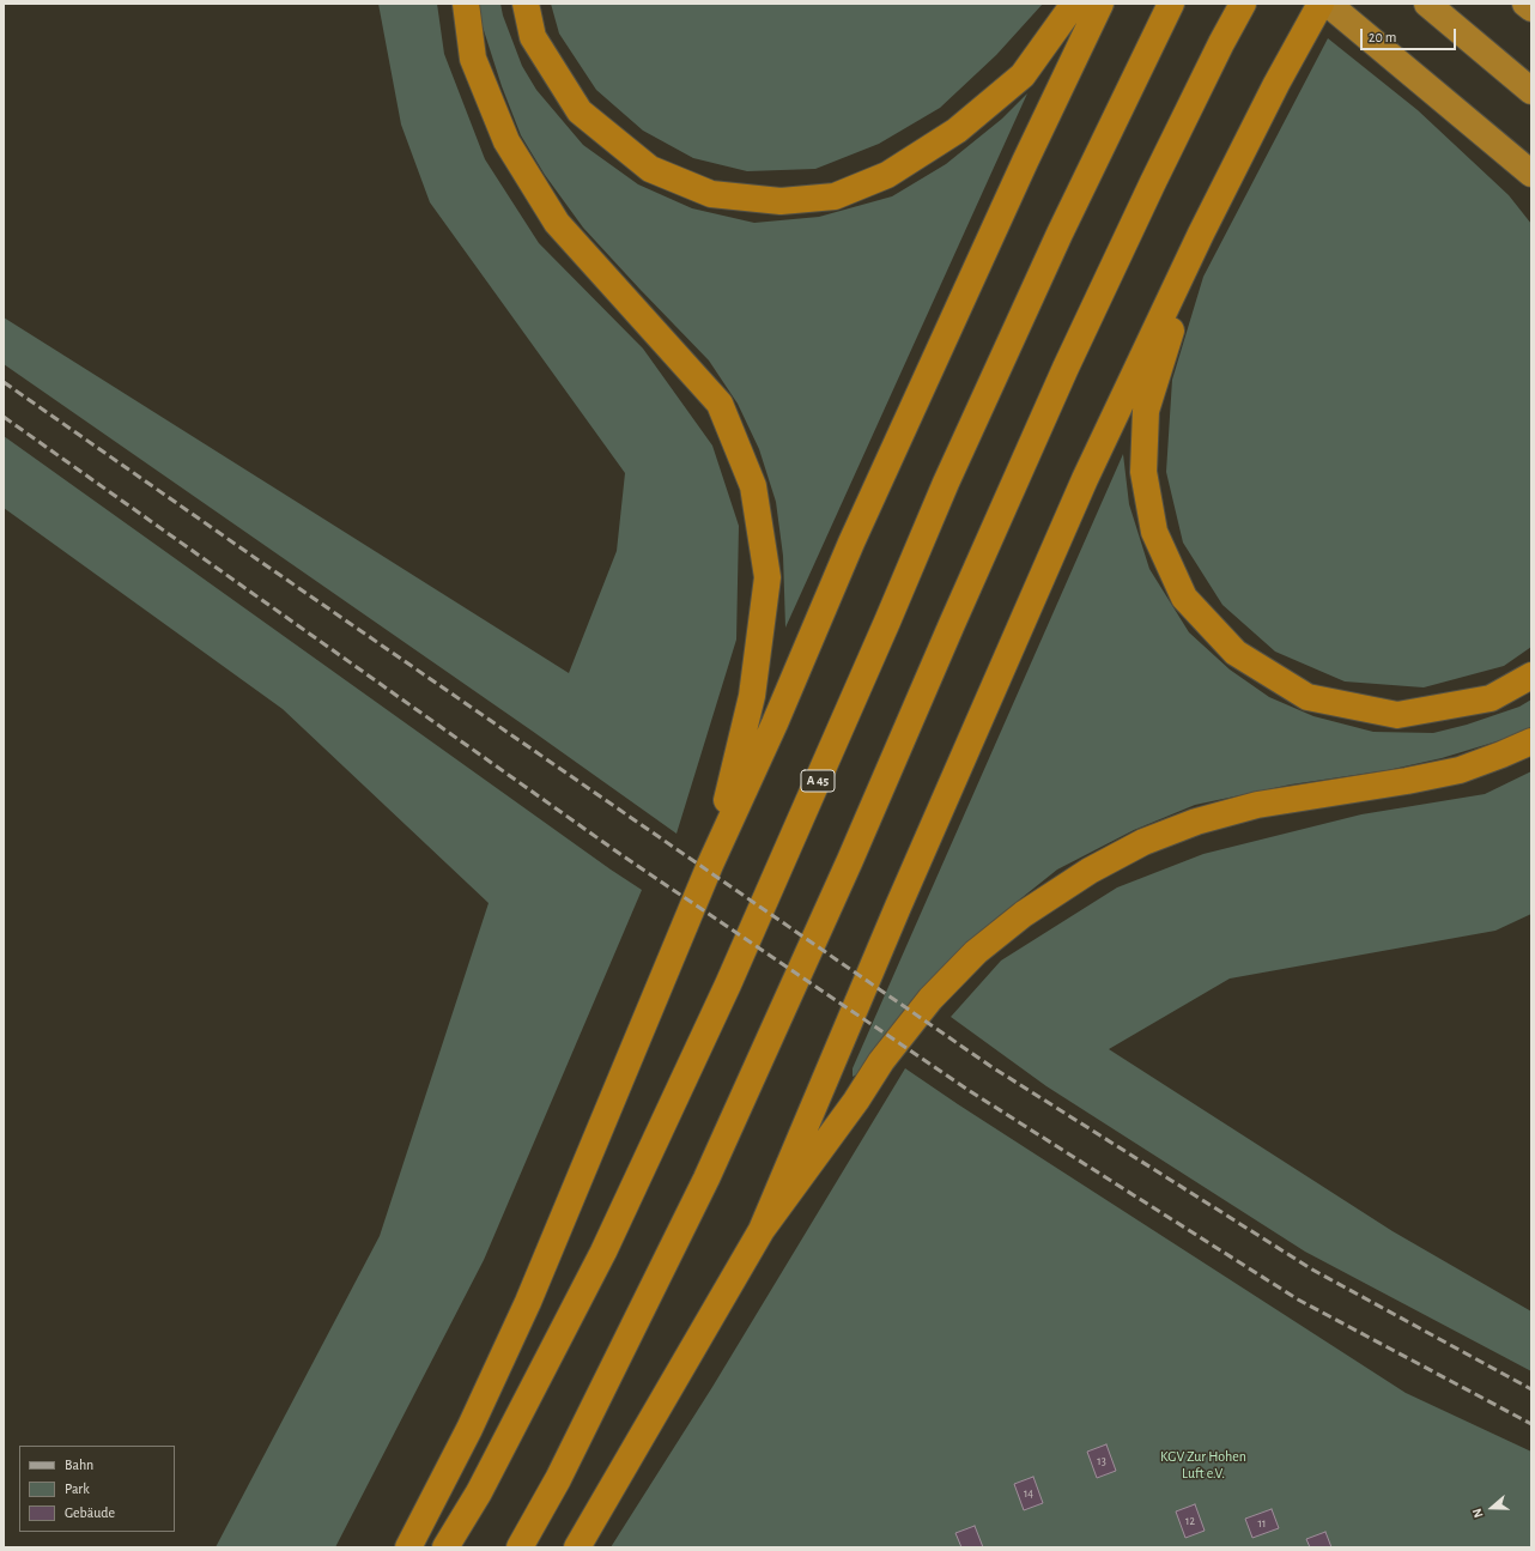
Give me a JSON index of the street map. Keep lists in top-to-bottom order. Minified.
{"streets":{"highway":["A 45"]},"parks":["KGV Zur Hohen Luft e.V."],"house_numbers":["13","14","12","11"],"legend":["Bahn","Park","Gebäude"],"scale_bar":"20 m","north":"left"}
